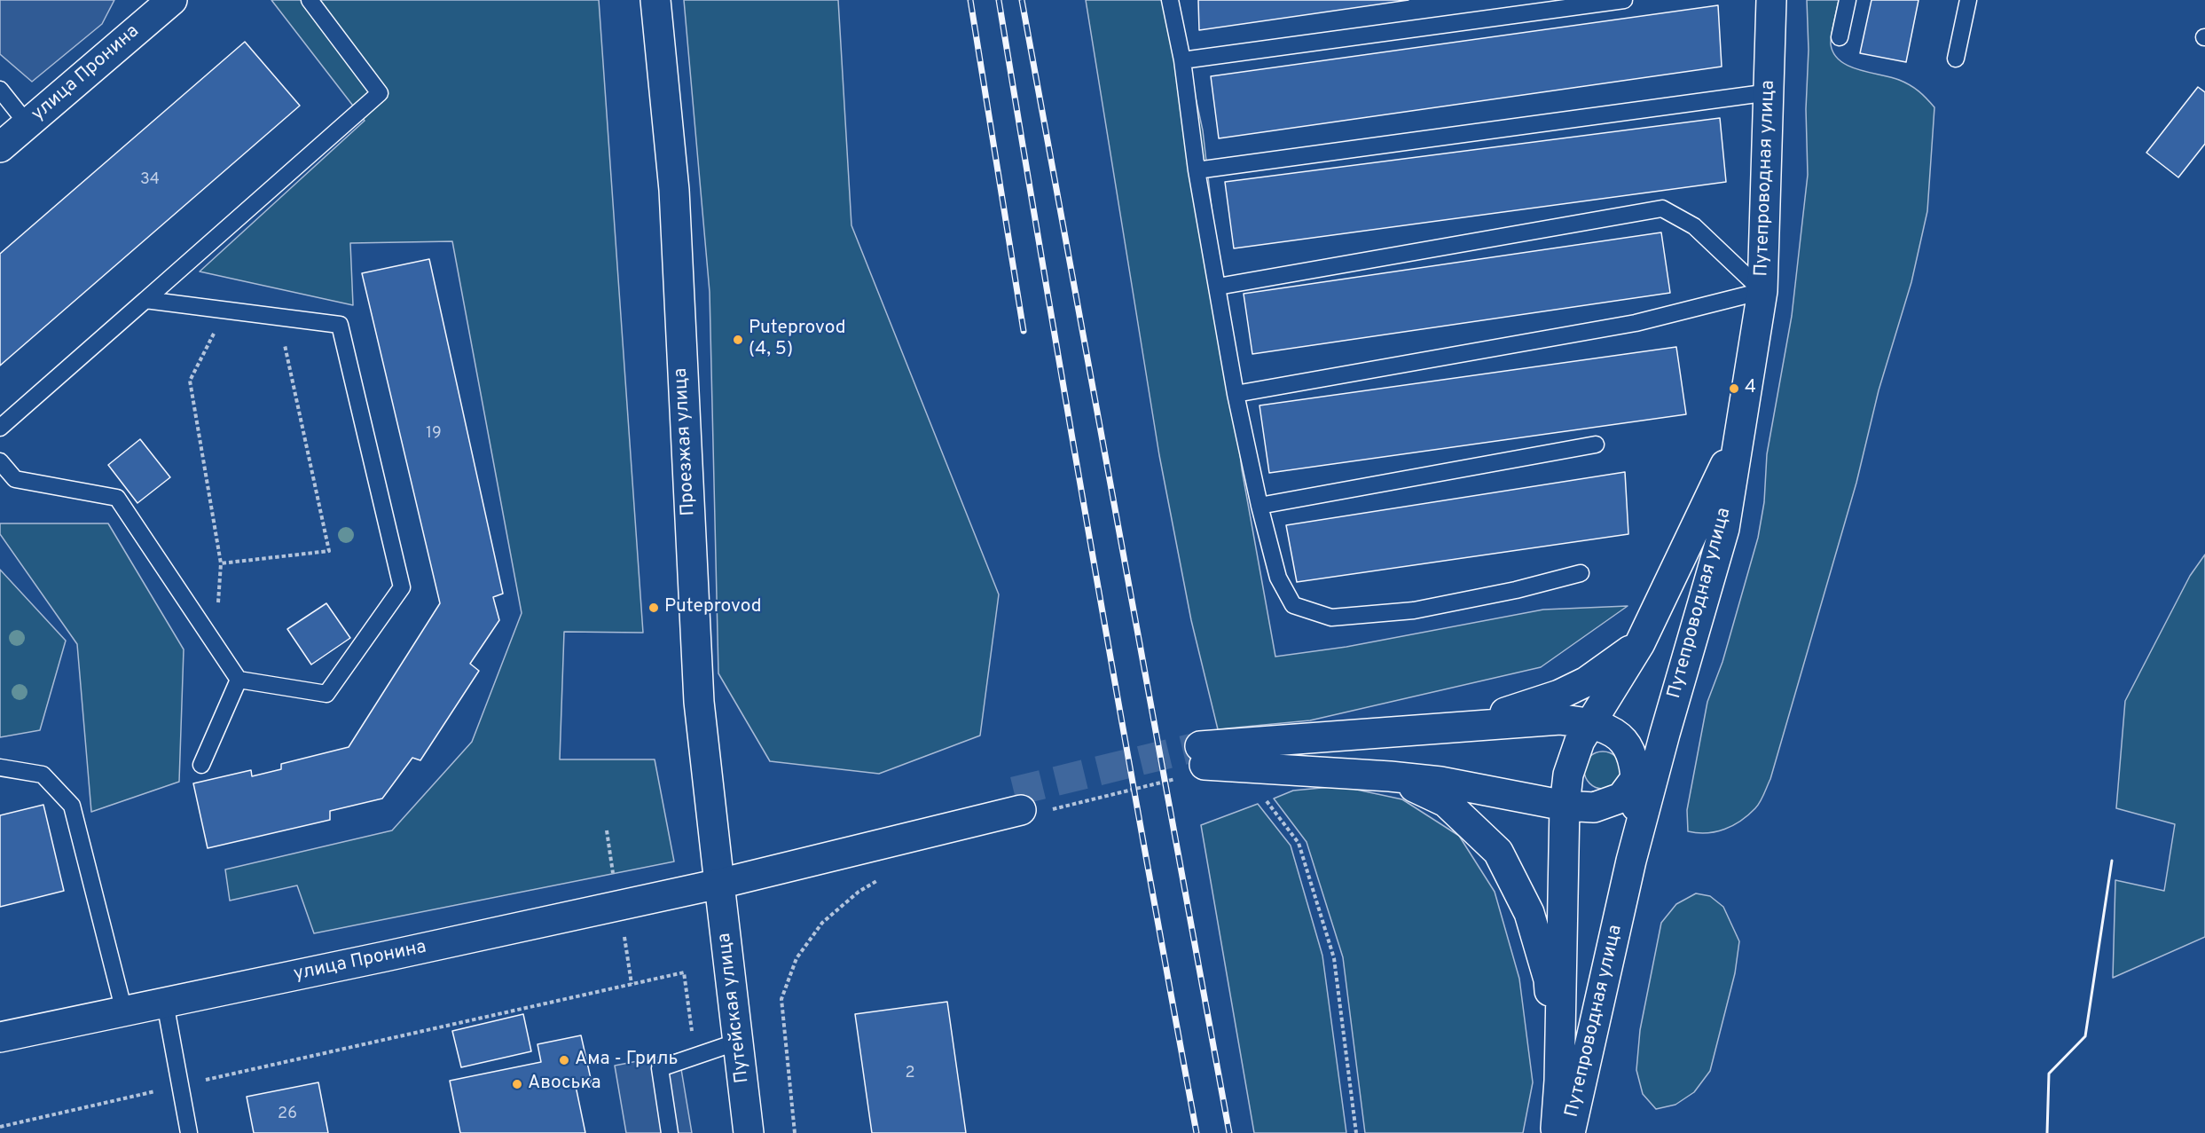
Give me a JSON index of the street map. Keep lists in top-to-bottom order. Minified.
{"streets":{"main road":["улица Пронина","Путепроводная улица","Проезжая улица","Путейская улица"]},"crossings":[["улица Пронина","Проезжая улица"],["улица Пронина","Путейская улица"],["Проезжая улица","Путейская улица"]],"places":["Puteprovod (4, 5)","4","Puteprovod","Ама - Гриль","Авоська"],"house_numbers":["34","19","2","26"]}
